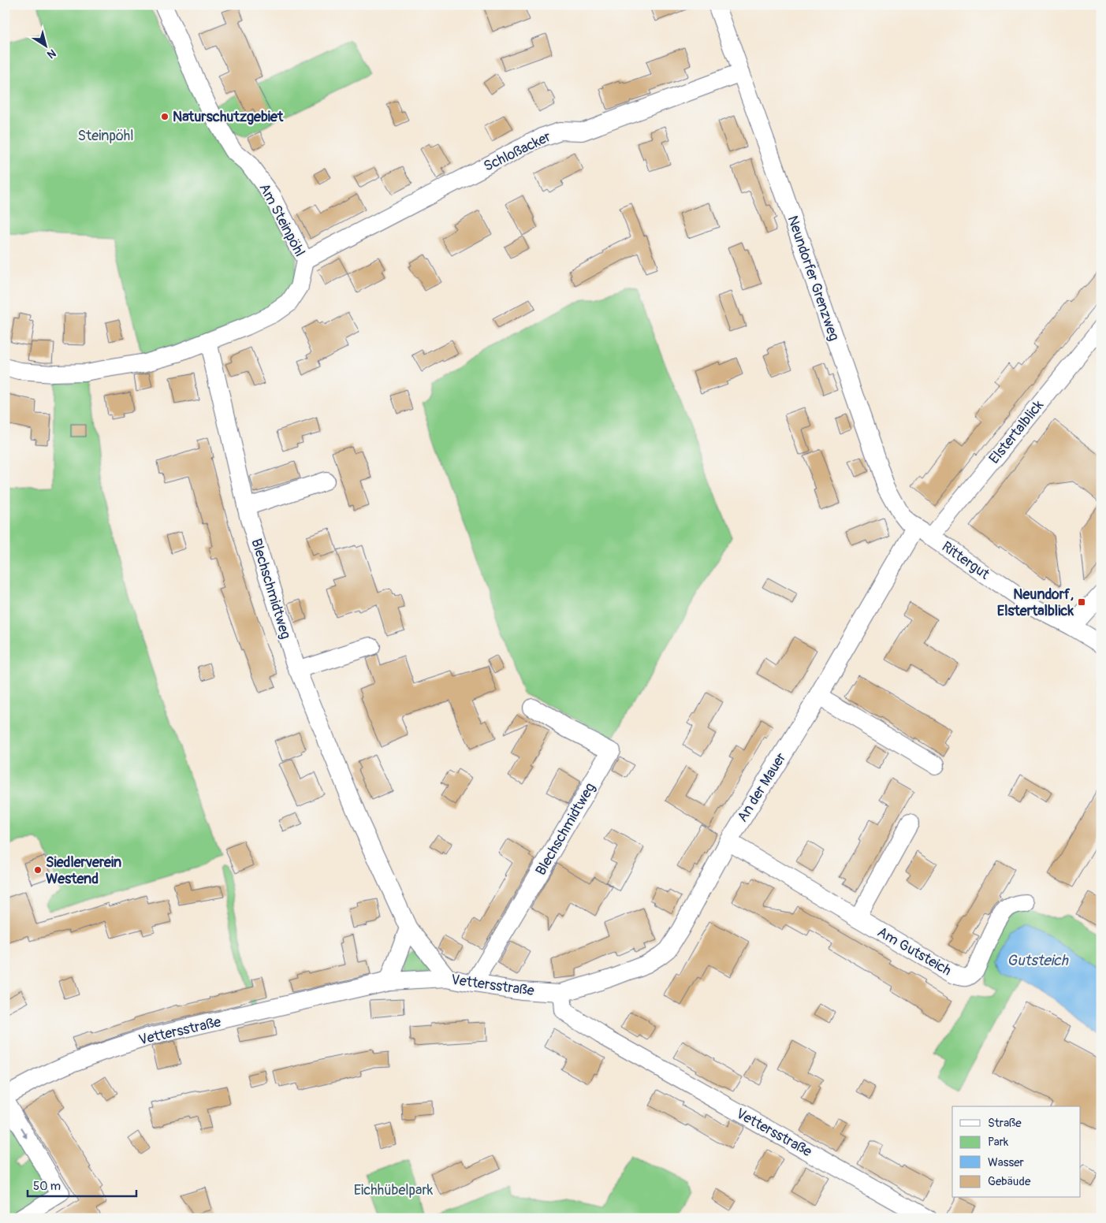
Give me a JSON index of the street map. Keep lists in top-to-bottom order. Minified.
{"streets":{"street":["Schloßacker","Am Steinpöhl","Neundorfer Grenzweg","Elstertalblick","Rittergut","Blechschmidtweg","An der Mauer","Am Gutsteich","Vettersstraße"]},"crossings":[["Schloßacker","Am Steinpöhl"],["Schloßacker","Neundorfer Grenzweg"],["Am Steinpöhl","Blechschmidtweg"],["Neundorfer Grenzweg","Elstertalblick"],["Neundorfer Grenzweg","Rittergut"],["Neundorfer Grenzweg","An der Mauer"],["Elstertalblick","Rittergut"],["Blechschmidtweg","Vettersstraße"],["An der Mauer","Am Gutsteich"],["An der Mauer","Vettersstraße"]],"water":["Gutsteich"],"parks":["Steinpöhl","Eichhübelpark"],"places":{"other":["Naturschutzgebiet","Siedlerverein Westend"],"transit":["Neundorf, Elstertalblick"]},"legend":["Straße","Park","Wasser","Gebäude"],"scale_bar":"50 m","north":"bottom right"}
